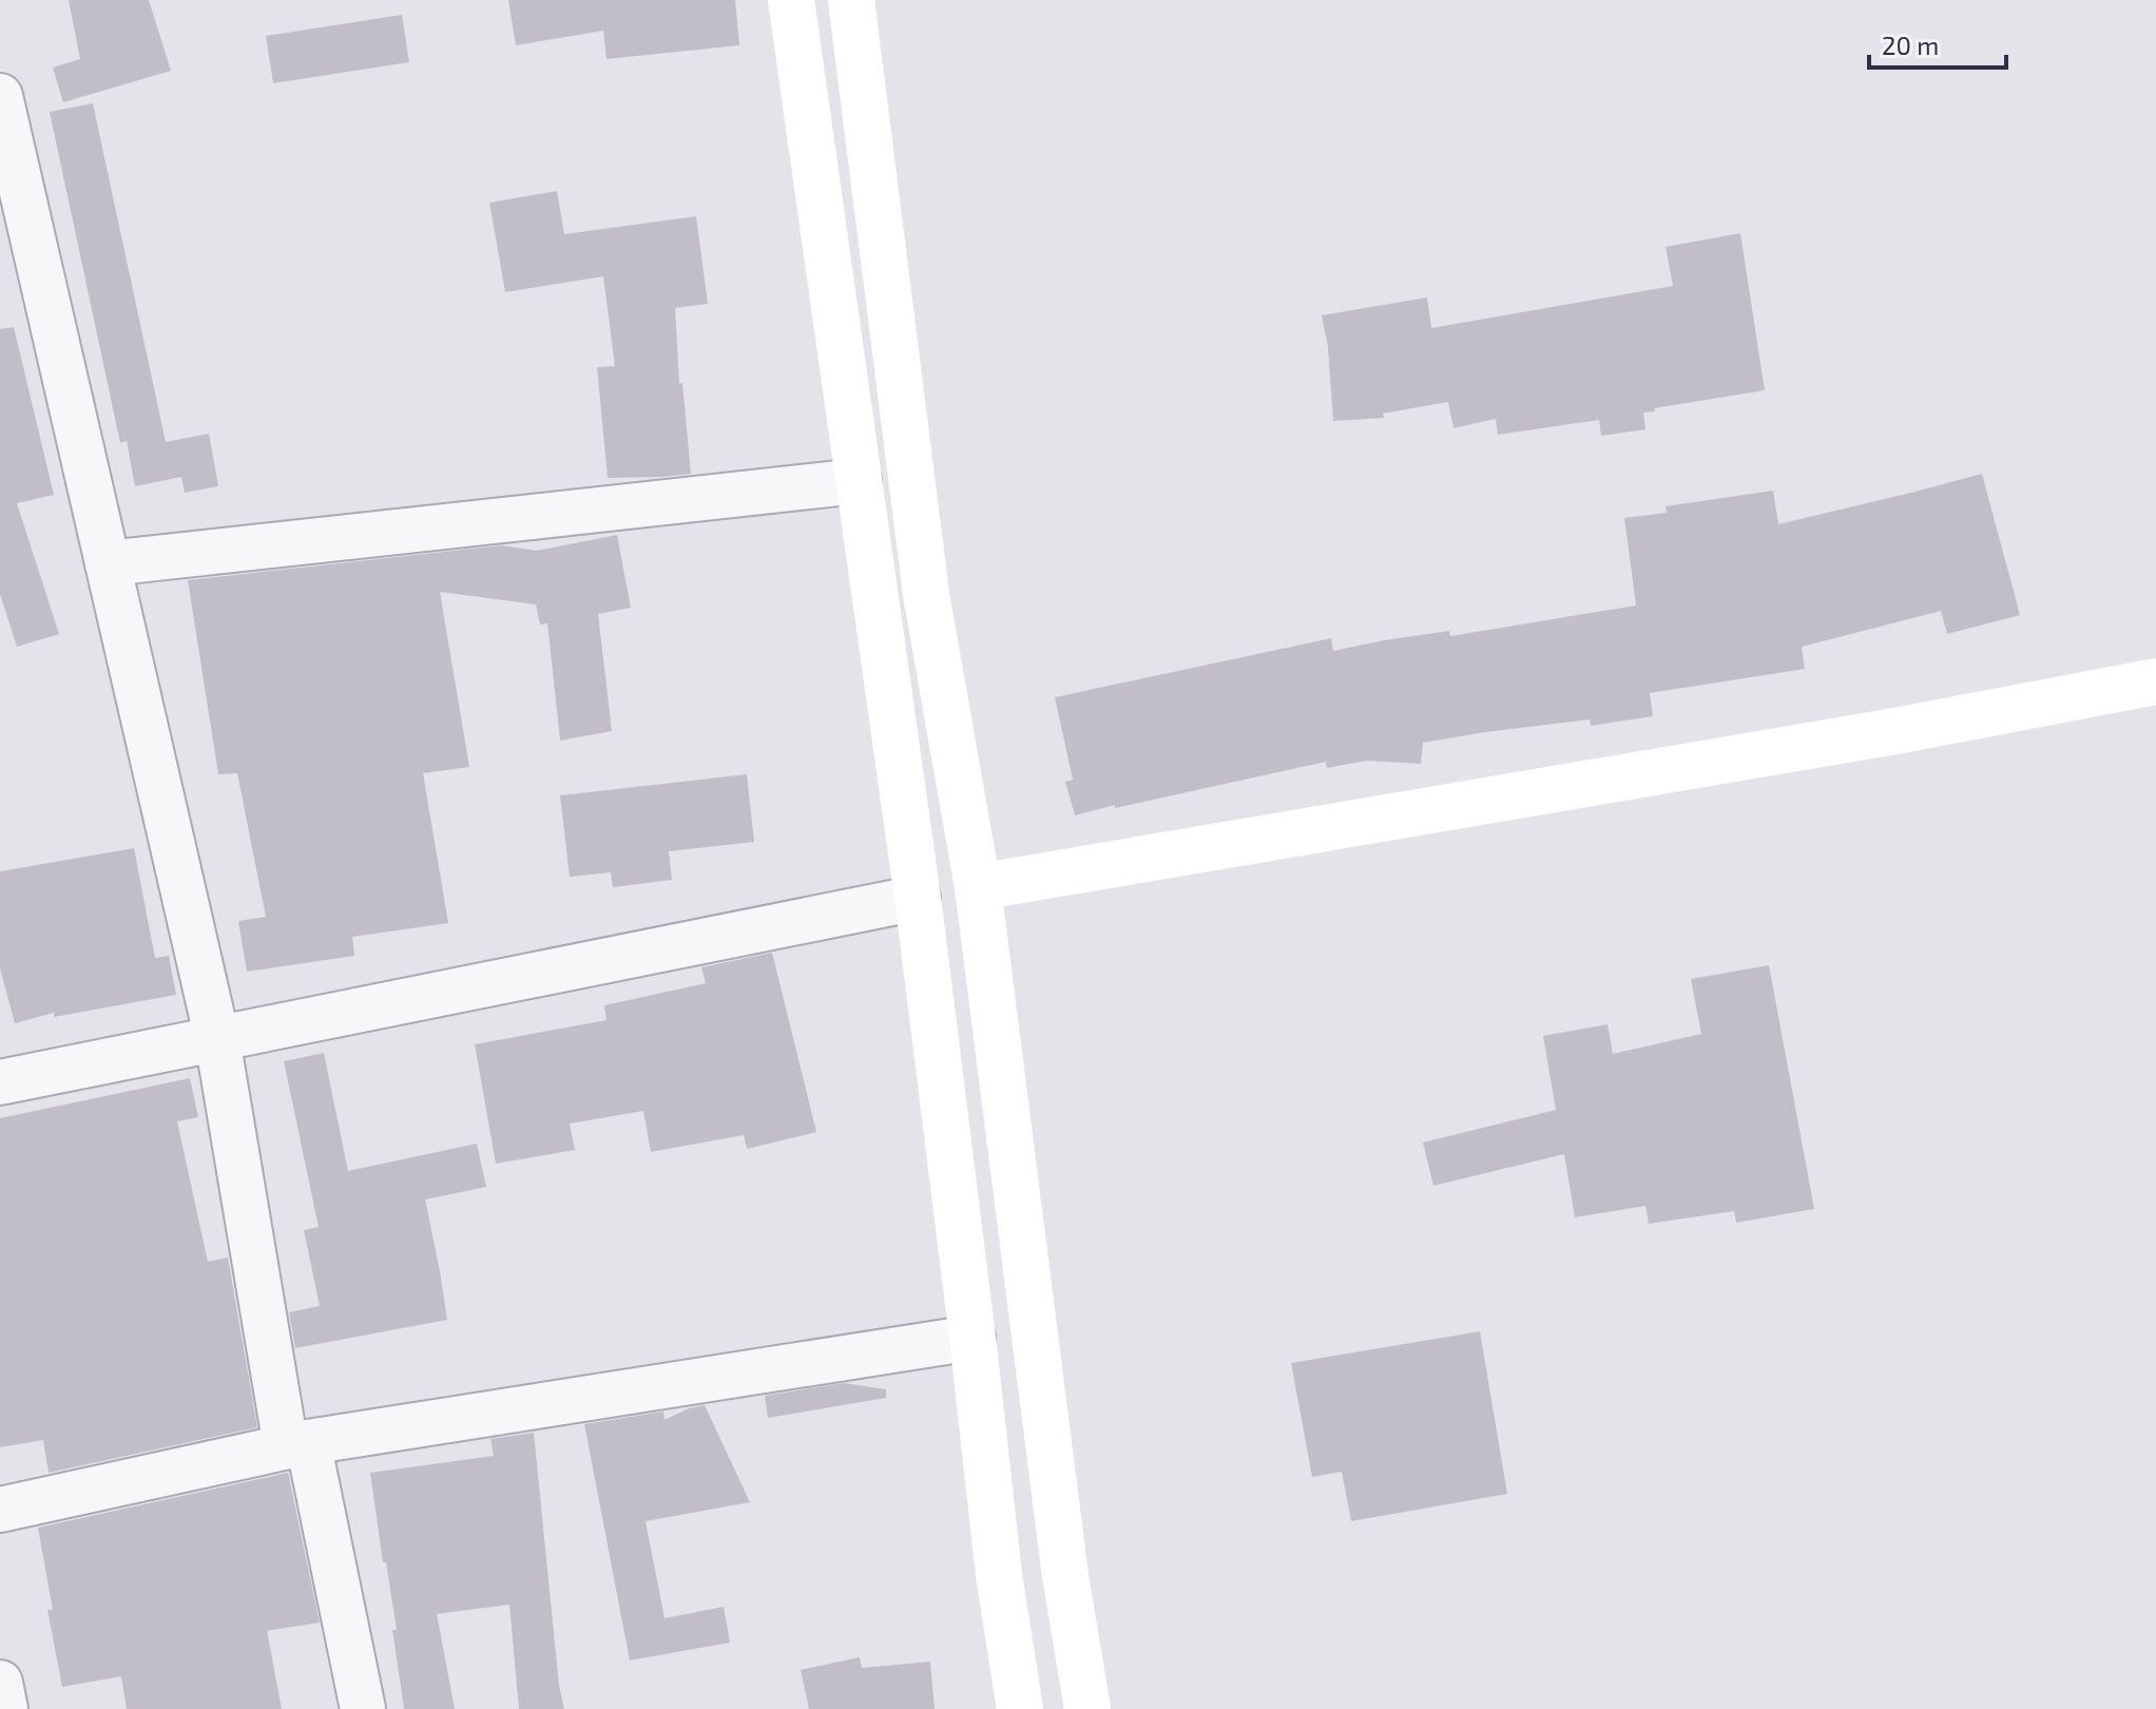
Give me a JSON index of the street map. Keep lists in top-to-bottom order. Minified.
{"scale_bar":"20 m"}
